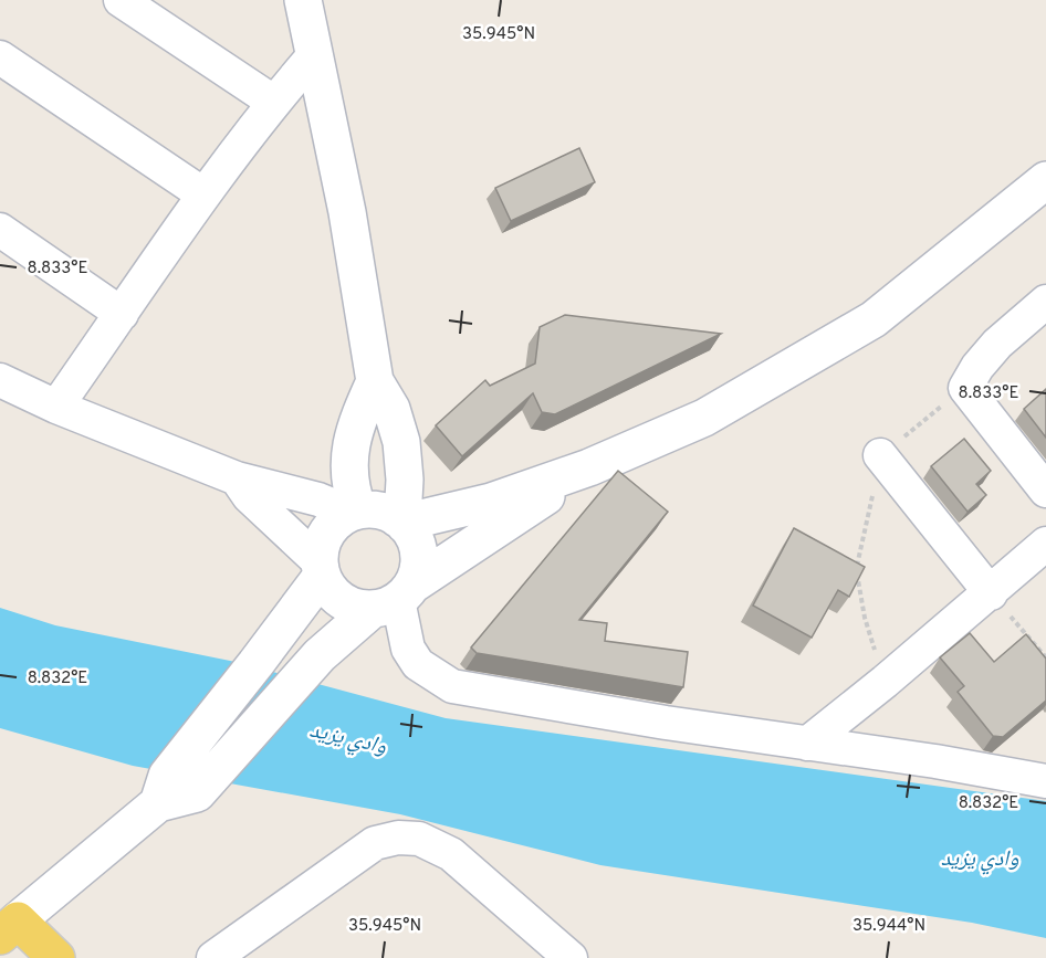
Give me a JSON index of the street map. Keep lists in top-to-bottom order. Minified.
{"water":["وادي يزيد"],"coordinates":["35.945°N","8.833°E","8.832°E","35.944°N"]}
